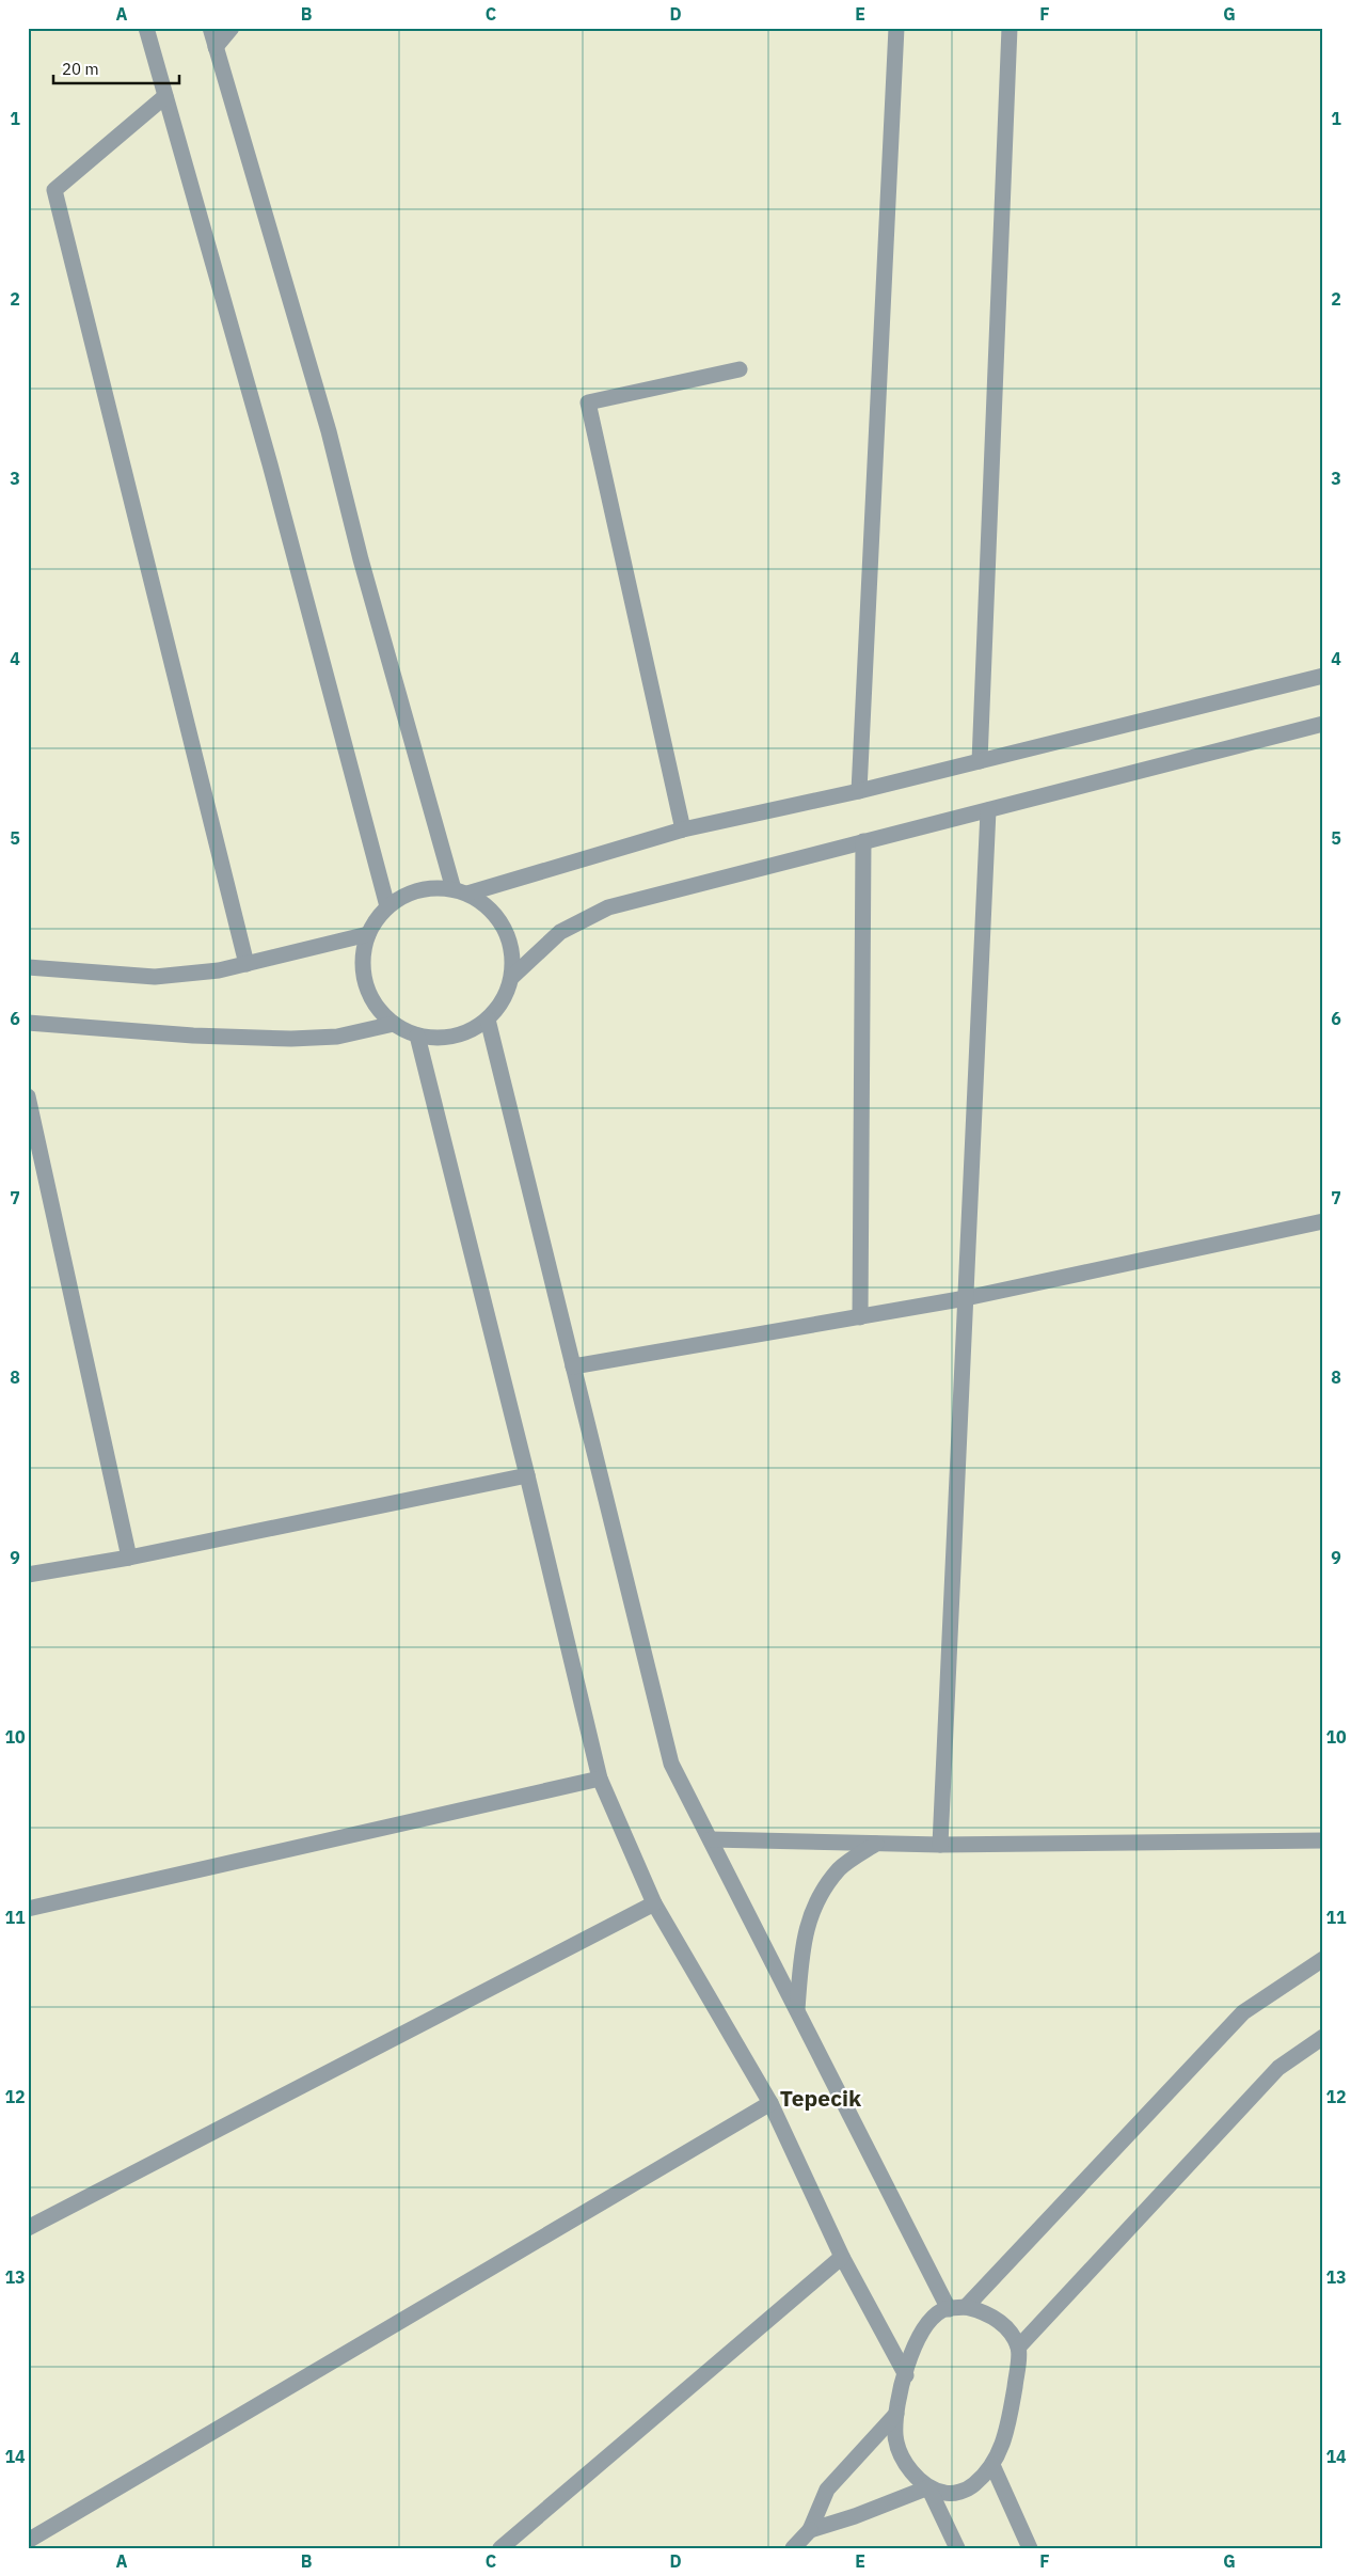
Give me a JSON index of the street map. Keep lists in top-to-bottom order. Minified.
{"districts":["Tepecik"],"scale_bar":"20 m","grid":{"columns":["A","B","C","D","E","F","G"],"rows":["1","2","3","4","5","6","7","8","9","10","11","12","13","14"]}}
